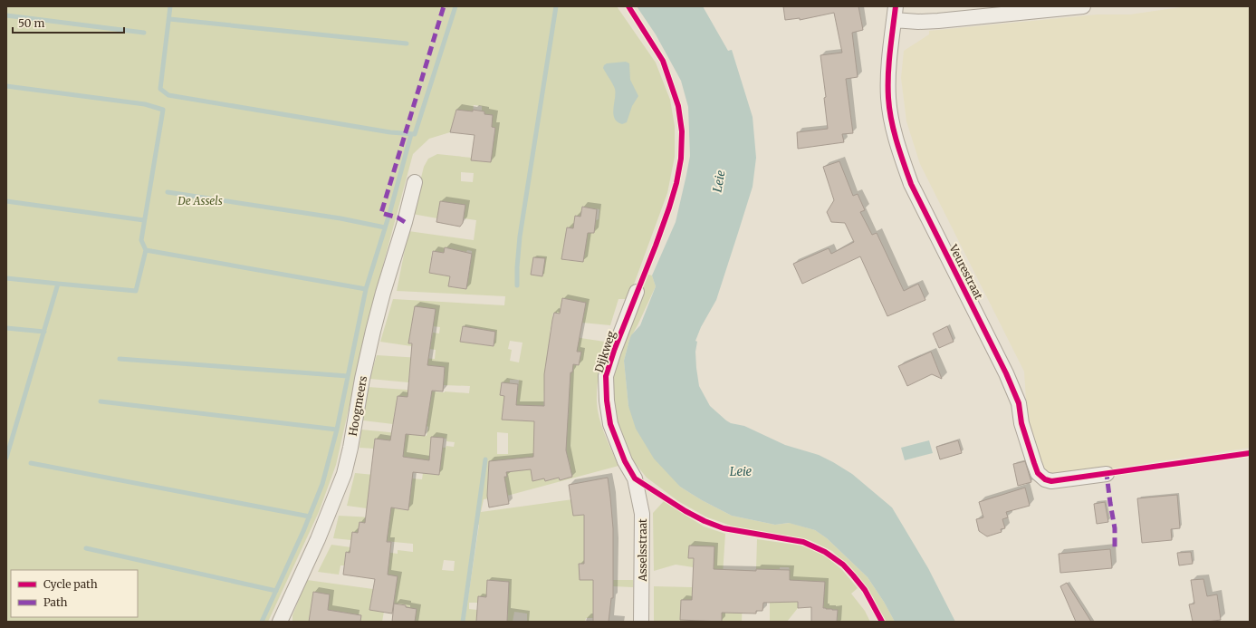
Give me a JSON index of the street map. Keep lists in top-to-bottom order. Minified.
{"streets":{"street":["Veurestraat","Dijkweg","Hoogmeers","Asselsstraat"]},"crossings":[["Dijkweg","Asselsstraat"]],"water":["Leie"],"parks":["De Assels"],"legend":["Cycle path","Path"],"scale_bar":"50 m"}
